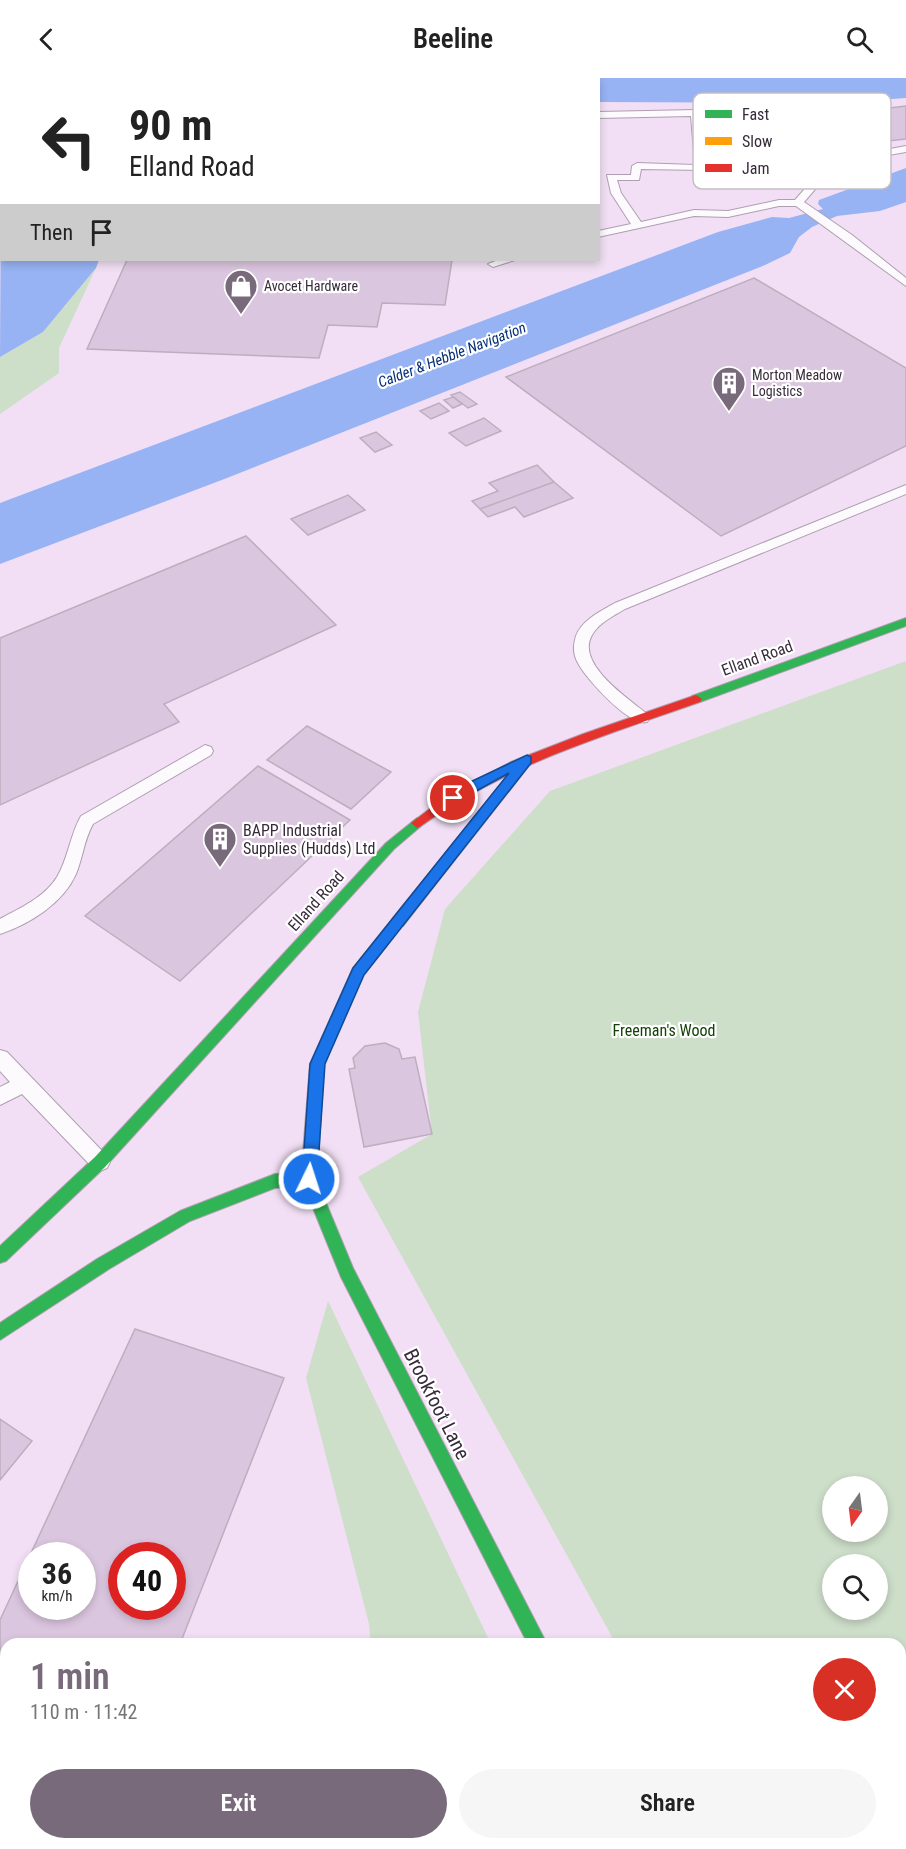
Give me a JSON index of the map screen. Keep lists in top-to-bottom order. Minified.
{"streets":{"main road":["Elland Road","Brookfoot Lane"]},"crossings":[["Elland Road","Brookfoot Lane"]],"water":["Calder & Hebble Navigation"],"parks":["Freeman's Wood"],"places":{"shop":["Avocet Hardware"],"building":["Morton Meadow Logistics","BAPP Industrial Supplies (Hudds) Ltd"]},"legend":["Fast","Slow","Jam"],"north":"bottom","page":{"header":"Beeline","turn":["90 m","Elland Road"],"then":"Then","speed":"36 km/h","limit":"40","heading":["1 min","110 m · 11:42"],"buttons":["Exit","Share"]}}
